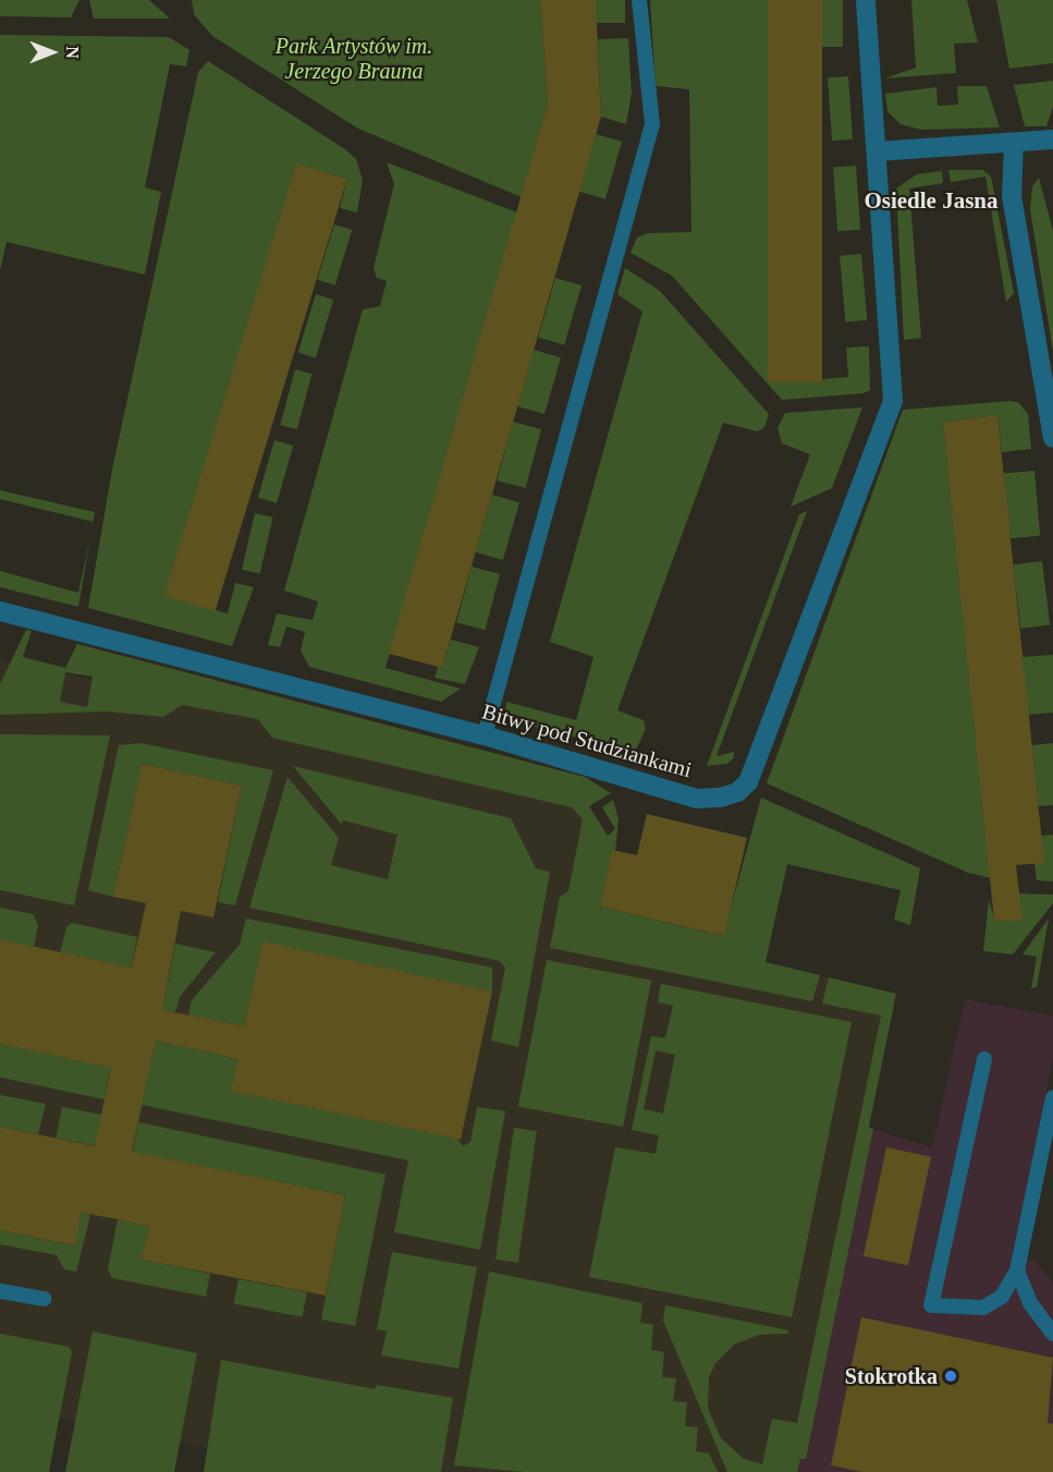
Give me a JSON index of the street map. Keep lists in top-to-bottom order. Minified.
{"streets":{"street":["Bitwy pod Studziankami"]},"districts":["Osiedle Jasna"],"parks":["Park Artystów im. Jerzego Brauna"],"places":["Stokrotka"],"north":"right"}
